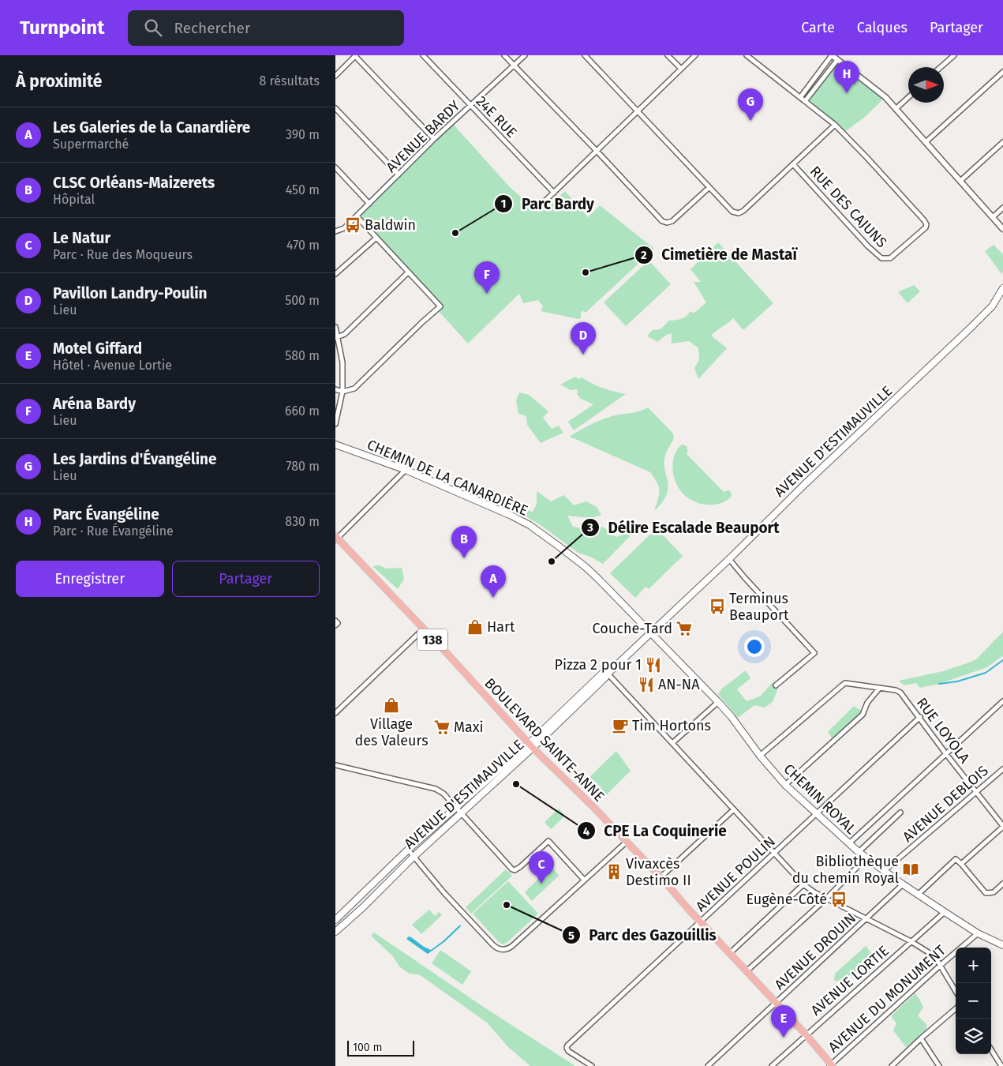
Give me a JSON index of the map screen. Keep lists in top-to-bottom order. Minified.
{"streets":{"main road":["AVENUE D'ESTIMAUVILLE","CHEMIN DE LA CANARDIÈRE","138","BOULEVARD SAINTE-ANNE","CHEMIN ROYAL"],"street":["24E RUE","AVENUE BARDY","RUE DES CAJUNS","RUE LOYOLA","AVENUE DEBLOIS","AVENUE POULIN","AVENUE DROUIN","AVENUE LORTIE","AVENUE DU MONUMENT"]},"crossings":[["24E RUE","AVENUE BARDY"],["AVENUE D'ESTIMAUVILLE","CHEMIN DE LA CANARDIÈRE"],["AVENUE D'ESTIMAUVILLE","BOULEVARD SAINTE-ANNE"],["AVENUE D'ESTIMAUVILLE","CHEMIN ROYAL"],["CHEMIN DE LA CANARDIÈRE","CHEMIN ROYAL"],["RUE LOYOLA","CHEMIN ROYAL"],["RUE LOYOLA","AVENUE DEBLOIS"],["RUE LOYOLA","AVENUE POULIN"],["BOULEVARD SAINTE-ANNE","AVENUE POULIN"],["BOULEVARD SAINTE-ANNE","AVENUE DROUIN"],["BOULEVARD SAINTE-ANNE","AVENUE LORTIE"],["BOULEVARD SAINTE-ANNE","AVENUE DU MONUMENT"],["CHEMIN ROYAL","AVENUE DEBLOIS"],["CHEMIN ROYAL","AVENUE POULIN"],["CHEMIN ROYAL","AVENUE DROUIN"],["CHEMIN ROYAL","AVENUE LORTIE"],["CHEMIN ROYAL","AVENUE DU MONUMENT"]],"places":{"bus stop":["Baldwin","Terminus Beauport","Eugène-Côté"],"other":["Parc Bardy","Cimetière de Mastaï","Délire Escalade Beauport","CPE La Coquinerie","Parc des Gazouillis"],"shop":["Hart","Village des Valeurs"],"supermarket":["Couche-Tard","Maxi"],"restaurant":["Pizza 2 pour 1","AN-NA"],"cafe":["Tim Hortons"],"library":["Bibliothèque du chemin Royal"],"building":["Vivaxcès Destimo II"]},"scale_bar":"100 m","north":"right","page":{"header":"Turnpoint","search":"Rechercher","nav":["Carte","Calques","Partager"],"heading":["À proximité","8 résultats"],"pins":["H","G","F","D","B","A","C","E"],"list":[{"mark":"A","name":"Les Galeries de la Canardière","note":"Supermarché","value":"390 m"},{"mark":"B","name":"CLSC Orléans-Maizerets","note":"Hôpital","value":"450 m"},{"mark":"C","name":"Le Natur","note":"Parc · Rue des Moqueurs","value":"470 m"},{"mark":"D","name":"Pavillon Landry-Poulin","note":"Lieu","value":"500 m"},{"mark":"E","name":"Motel Giffard","note":"Hôtel · Avenue Lortie","value":"580 m"},{"mark":"F","name":"Aréna Bardy","note":"Lieu","value":"660 m"},{"mark":"G","name":"Les Jardins d'Évangéline","note":"Lieu","value":"780 m"},{"mark":"H","name":"Parc Évangéline","note":"Parc · Rue Évangéline","value":"830 m"}],"buttons":["Enregistrer","Partager"],"map_buttons":["+","−"],"scale":"100 m"}}
